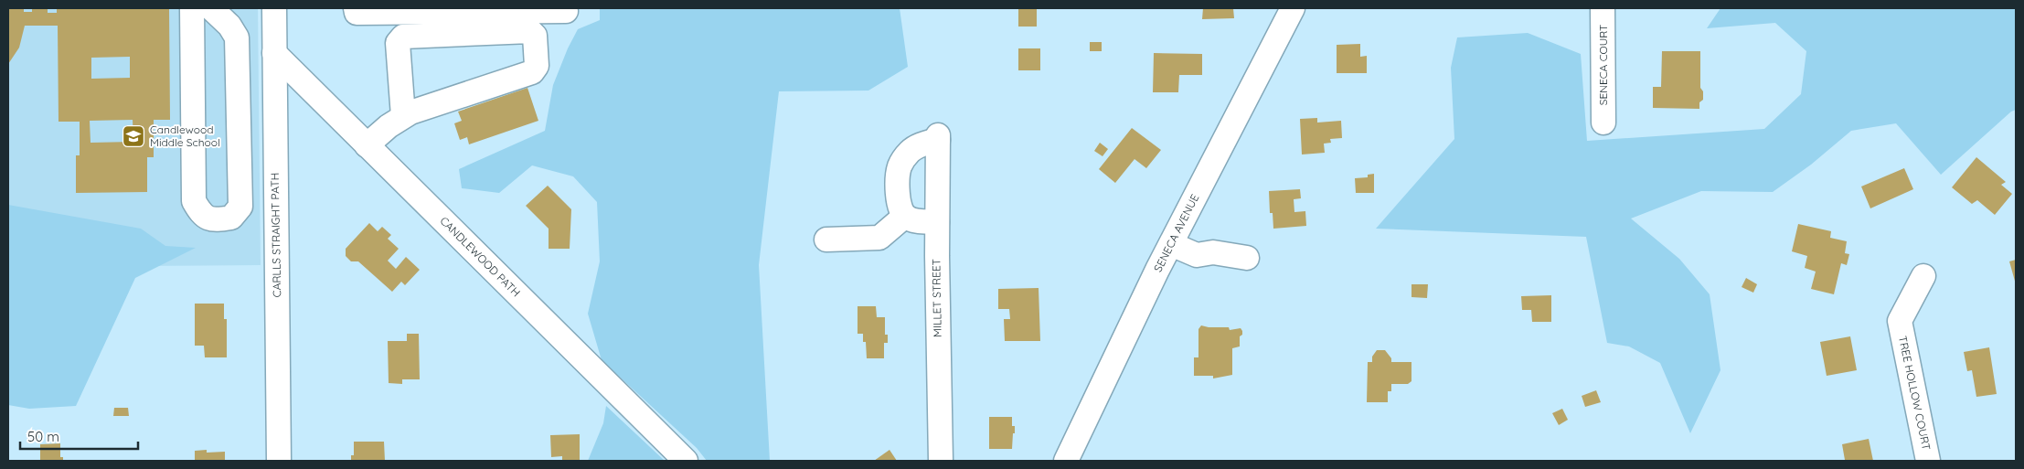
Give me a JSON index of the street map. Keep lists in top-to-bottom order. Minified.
{"streets":{"street":["SENECA COURT","SENECA AVENUE","CARLLS STRAIGHT PATH","CANDLEWOOD PATH","MILLET STREET","TREE HOLLOW COURT"]},"crossings":[["CARLLS STRAIGHT PATH","CANDLEWOOD PATH"]],"places":{"school or university":["Candlewood Middle School"]},"scale_bar":"50 m"}
